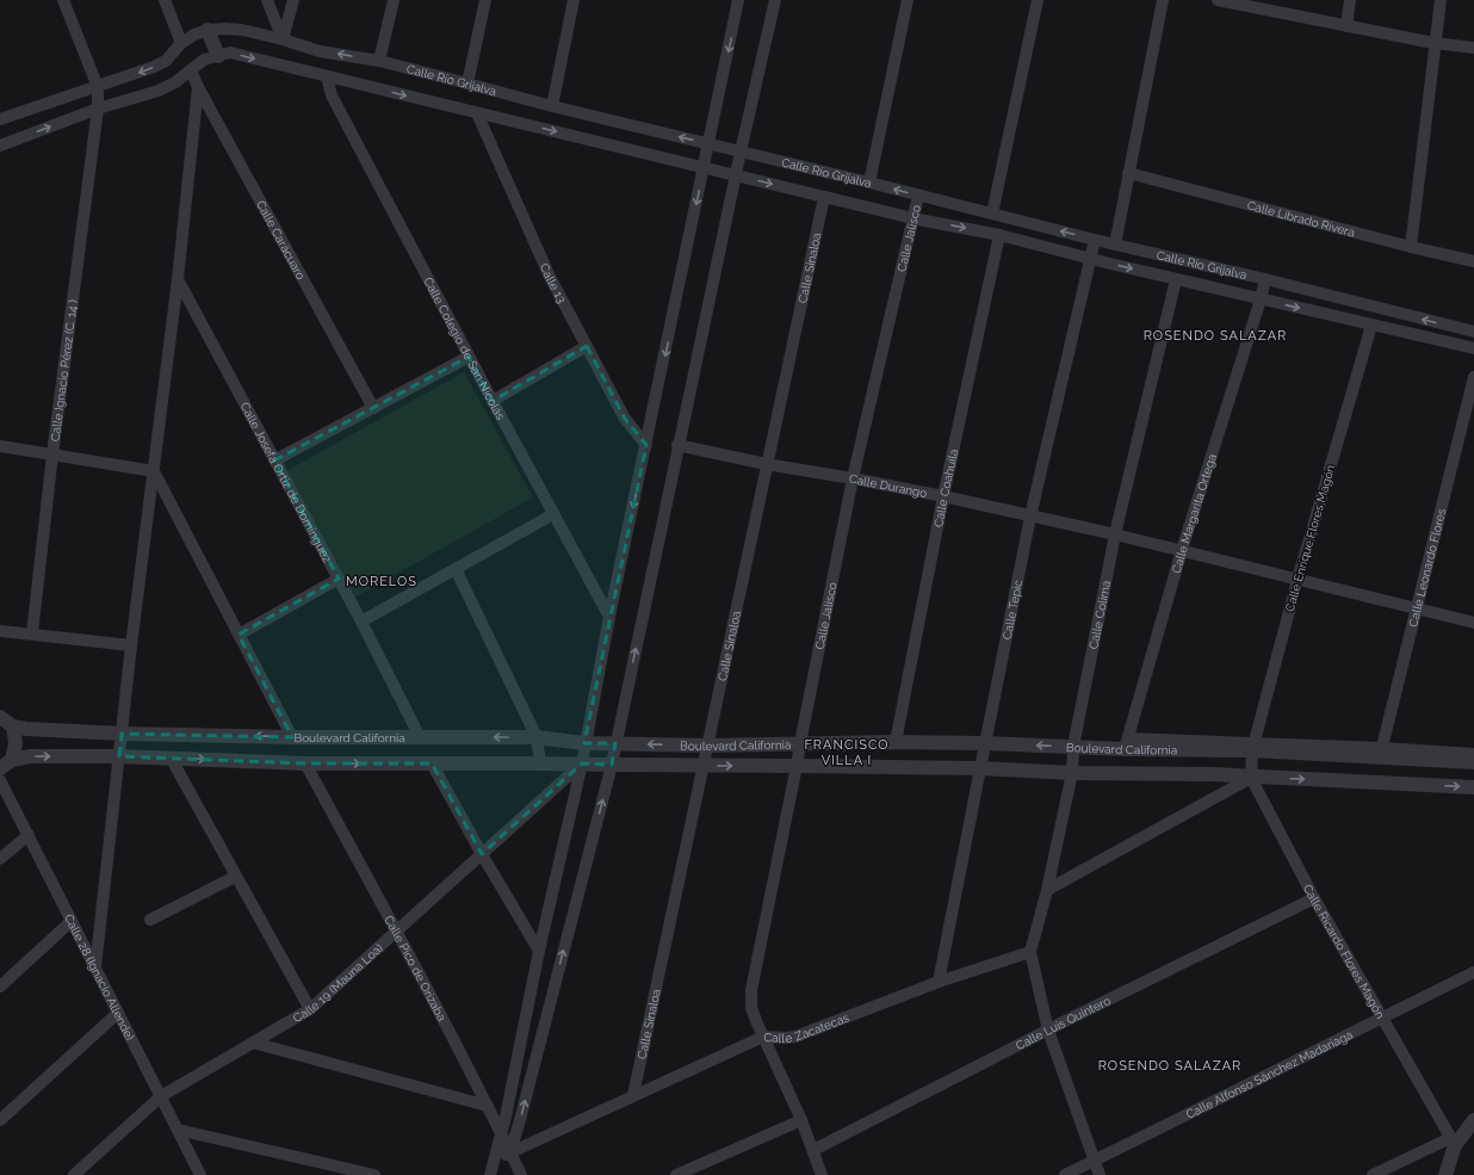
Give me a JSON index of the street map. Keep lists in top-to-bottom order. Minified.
{"streets":{"street":["Calle Río Grijalva","Calle Librado Rivera","Calle Jalisco","Calle Carácuaro","Calle Sinaloa","Calle 13","Calle Colegio de San Nicolás","Calle Ignacio Pérez (C. 14 )","Calle Josefa Ortiz de Domínguez","Calle Durango","Calle Coahuila","Calle Margarita Ortega","Calle Enrique Flores Magón","Calle Leonardo Flores","Calle Tepic","Calle Colima","Boulevard California","Calle Ricardo Flores Magón","Calle Pico de Orizaba","Calle 28 (Ignacio Allende)","Calle 19 (Mauna Loa)","Calle Luis Quintero","Calle Zacatecas","Calle Alfonso Sánchez Madariaga"]},"crossings":[["Calle Río Grijalva","Calle Jalisco"],["Calle Río Grijalva","Calle Carácuaro"],["Calle Río Grijalva","Calle Sinaloa"],["Calle Río Grijalva","Calle 13"],["Calle Río Grijalva","Calle Colegio de San Nicolás"],["Calle Río Grijalva","Calle Ignacio Pérez (C. 14 )"],["Calle Río Grijalva","Calle Coahuila"],["Calle Río Grijalva","Calle Margarita Ortega"],["Calle Río Grijalva","Calle Enrique Flores Magón"],["Calle Río Grijalva","Calle Tepic"],["Calle Río Grijalva","Calle Colima"],["Calle Jalisco","Calle Durango"],["Calle Jalisco","Boulevard California"],["Calle Jalisco","Calle Luis Quintero"],["Calle Jalisco","Calle Zacatecas"],["Calle Sinaloa","Calle Durango"],["Calle Sinaloa","Boulevard California"],["Calle Sinaloa","Calle Zacatecas"],["Calle Josefa Ortiz de Domínguez","Boulevard California"],["Calle Durango","Calle Coahuila"],["Calle Durango","Calle Margarita Ortega"],["Calle Durango","Calle Enrique Flores Magón"],["Calle Durango","Calle Leonardo Flores"],["Calle Durango","Calle Tepic"],["Calle Durango","Calle Colima"],["Calle Coahuila","Boulevard California"],["Calle Margarita Ortega","Boulevard California"],["Calle Enrique Flores Magón","Boulevard California"],["Calle Leonardo Flores","Boulevard California"],["Calle Tepic","Boulevard California"],["Calle Tepic","Calle Zacatecas"],["Calle Colima","Boulevard California"],["Calle Colima","Calle Zacatecas"],["Boulevard California","Calle Ricardo Flores Magón"],["Boulevard California","Calle Pico de Orizaba"],["Boulevard California","Calle 19 (Mauna Loa)"],["Calle Ricardo Flores Magón","Calle Luis Quintero"],["Calle Ricardo Flores Magón","Calle Alfonso Sánchez Madariaga"],["Calle Pico de Orizaba","Calle 19 (Mauna Loa)"],["Calle Pico de Orizaba","Calle Zacatecas"],["Calle 28 (Ignacio Allende)","Calle 19 (Mauna Loa)"]],"districts":["ROSENDO SALAZAR","MORELOS","FRANCISCO VILLA I","ROSENDO SALAZAR"]}
